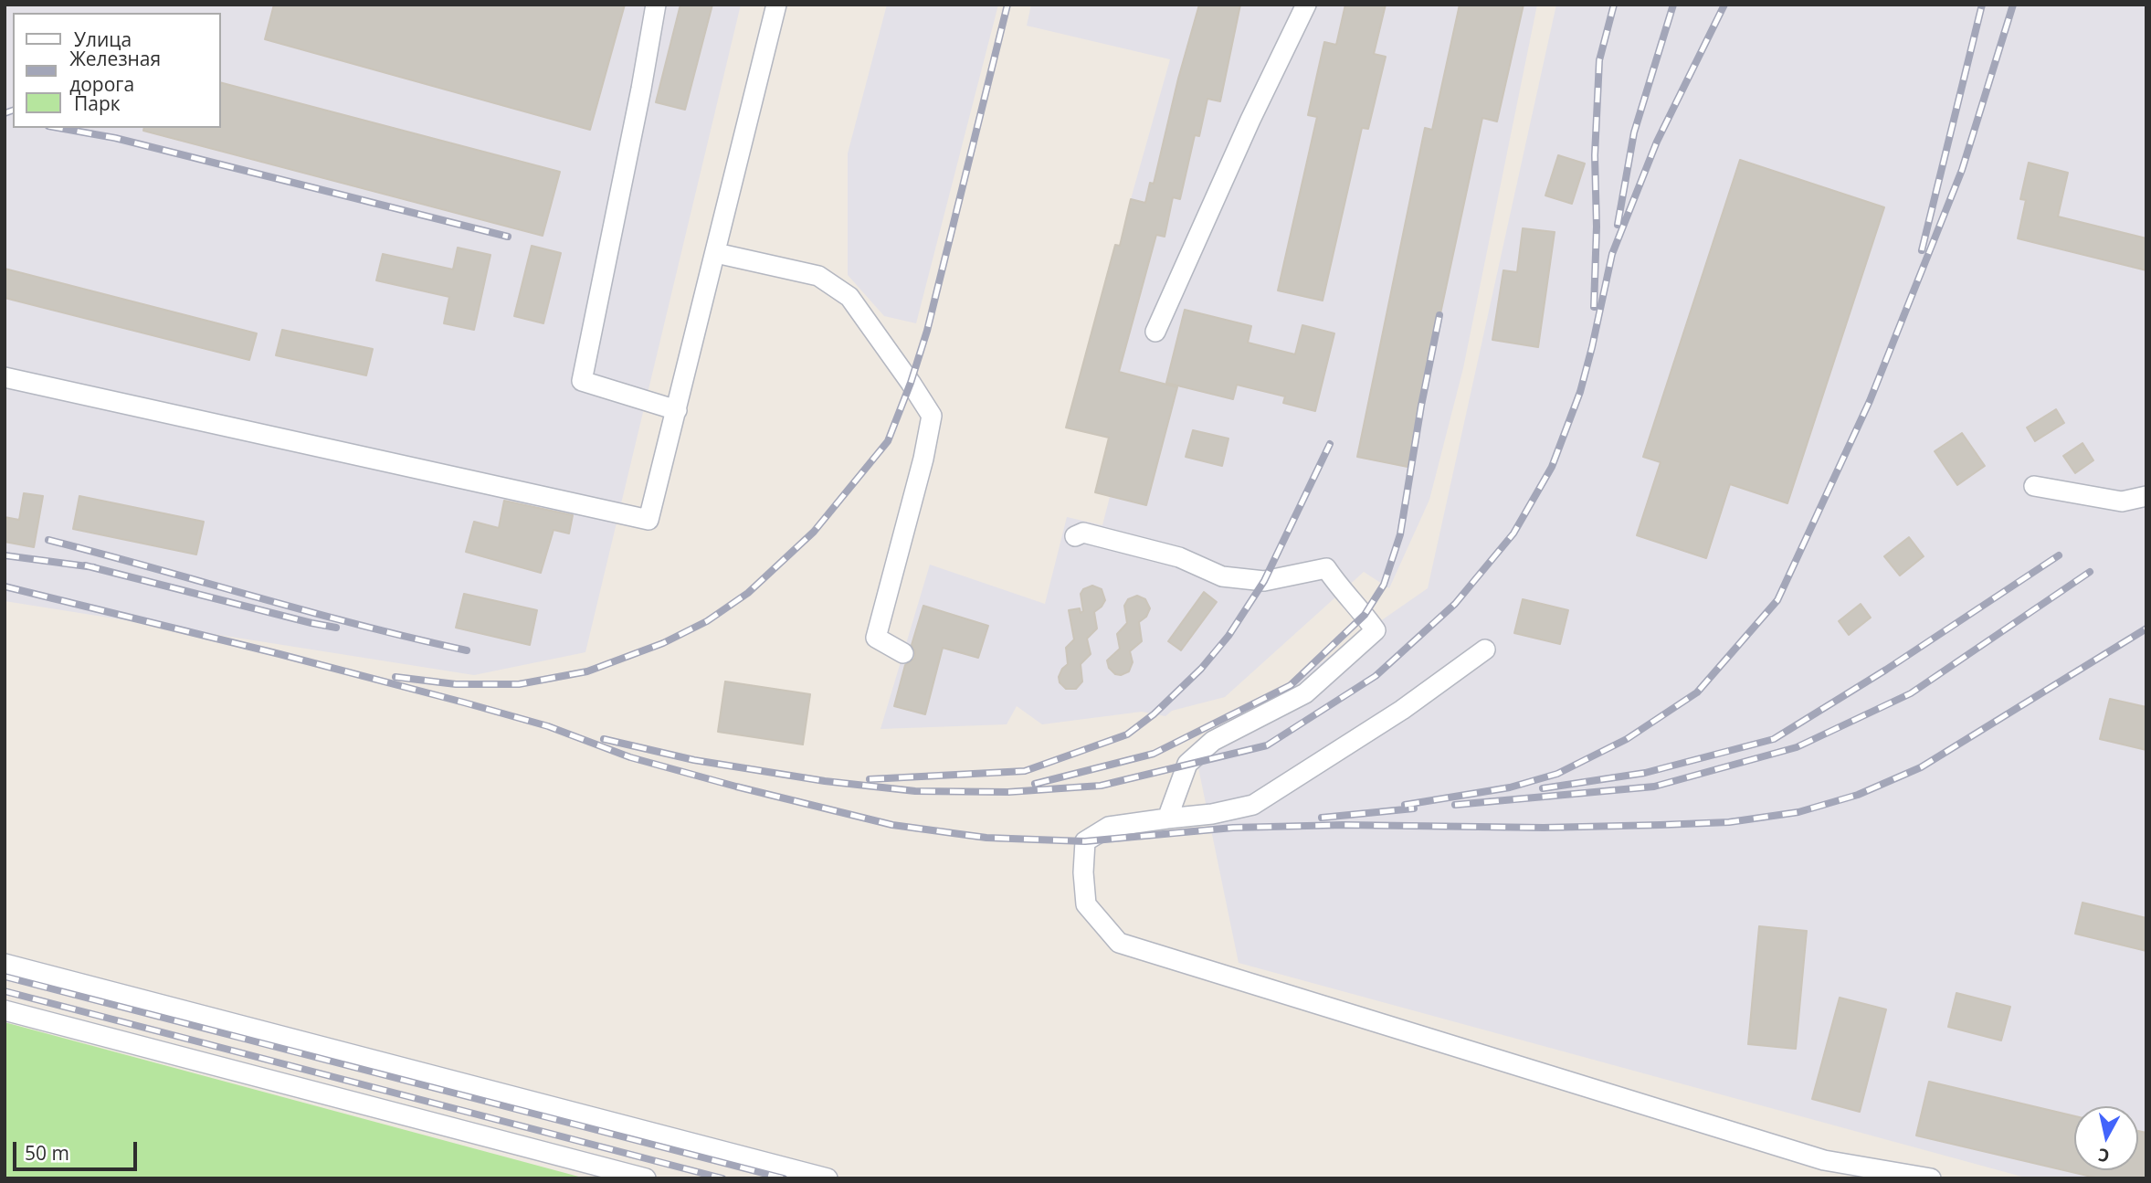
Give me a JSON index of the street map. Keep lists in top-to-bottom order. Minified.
{"legend":["Улица","Железная дорога","Парк"],"scale_bar":"50 m","north":"bottom"}
